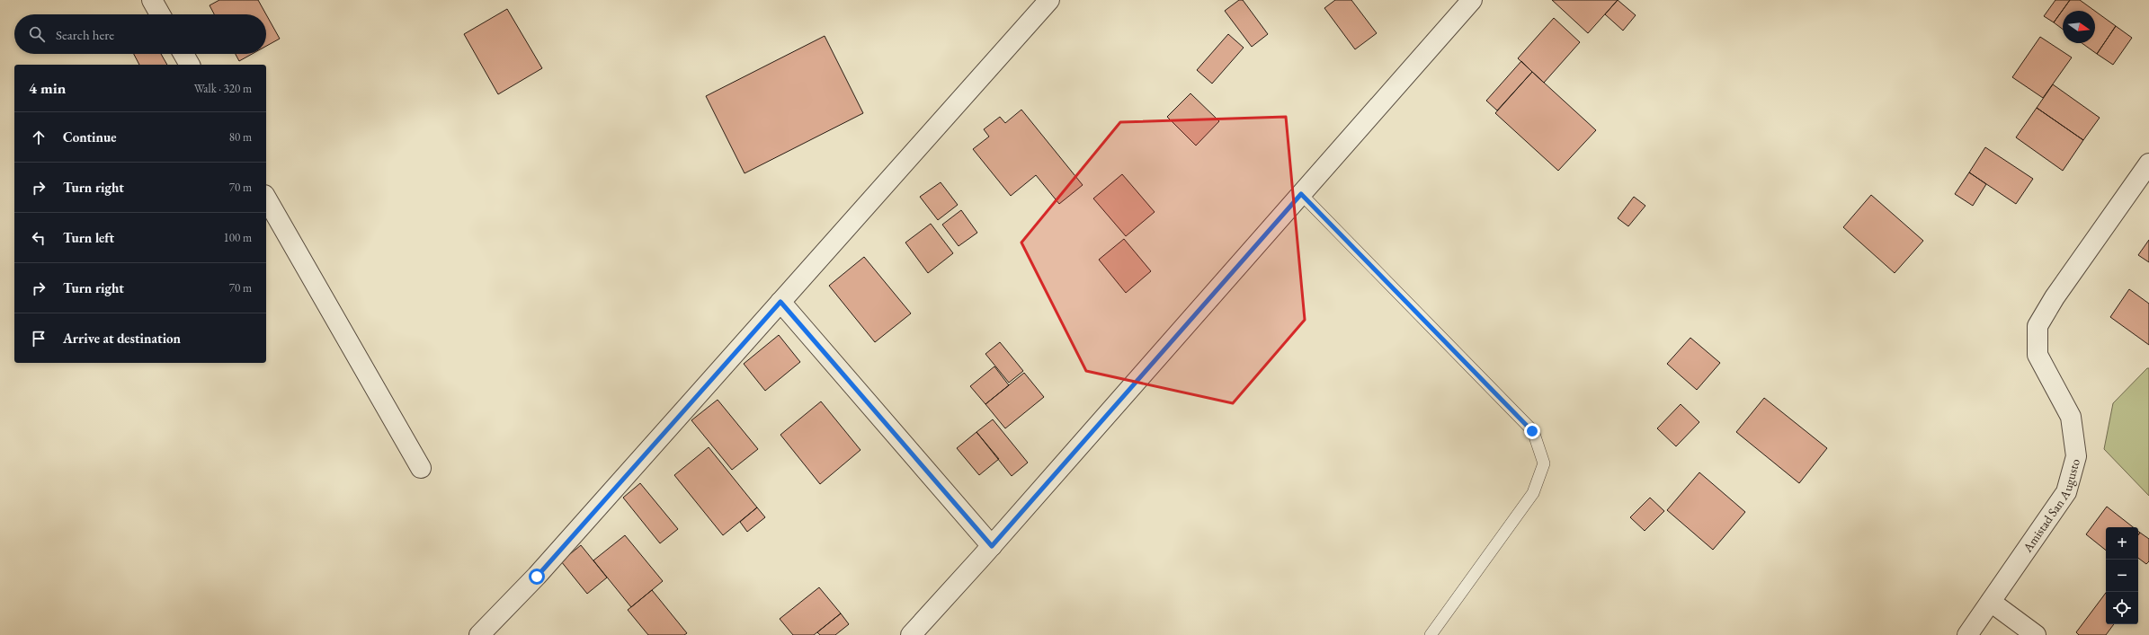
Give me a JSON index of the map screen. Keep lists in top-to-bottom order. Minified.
{"streets":{"street":["Amistad San Augusto"]},"north":"right","page":{"search":"Search here","heading":["4 min","Walk · 320 m"],"list":[["Continue","80 m"],["Turn right","70 m"],["Turn left","100 m"],["Turn right","70 m"],"Arrive at destination"],"map_buttons":["+","−"]}}
